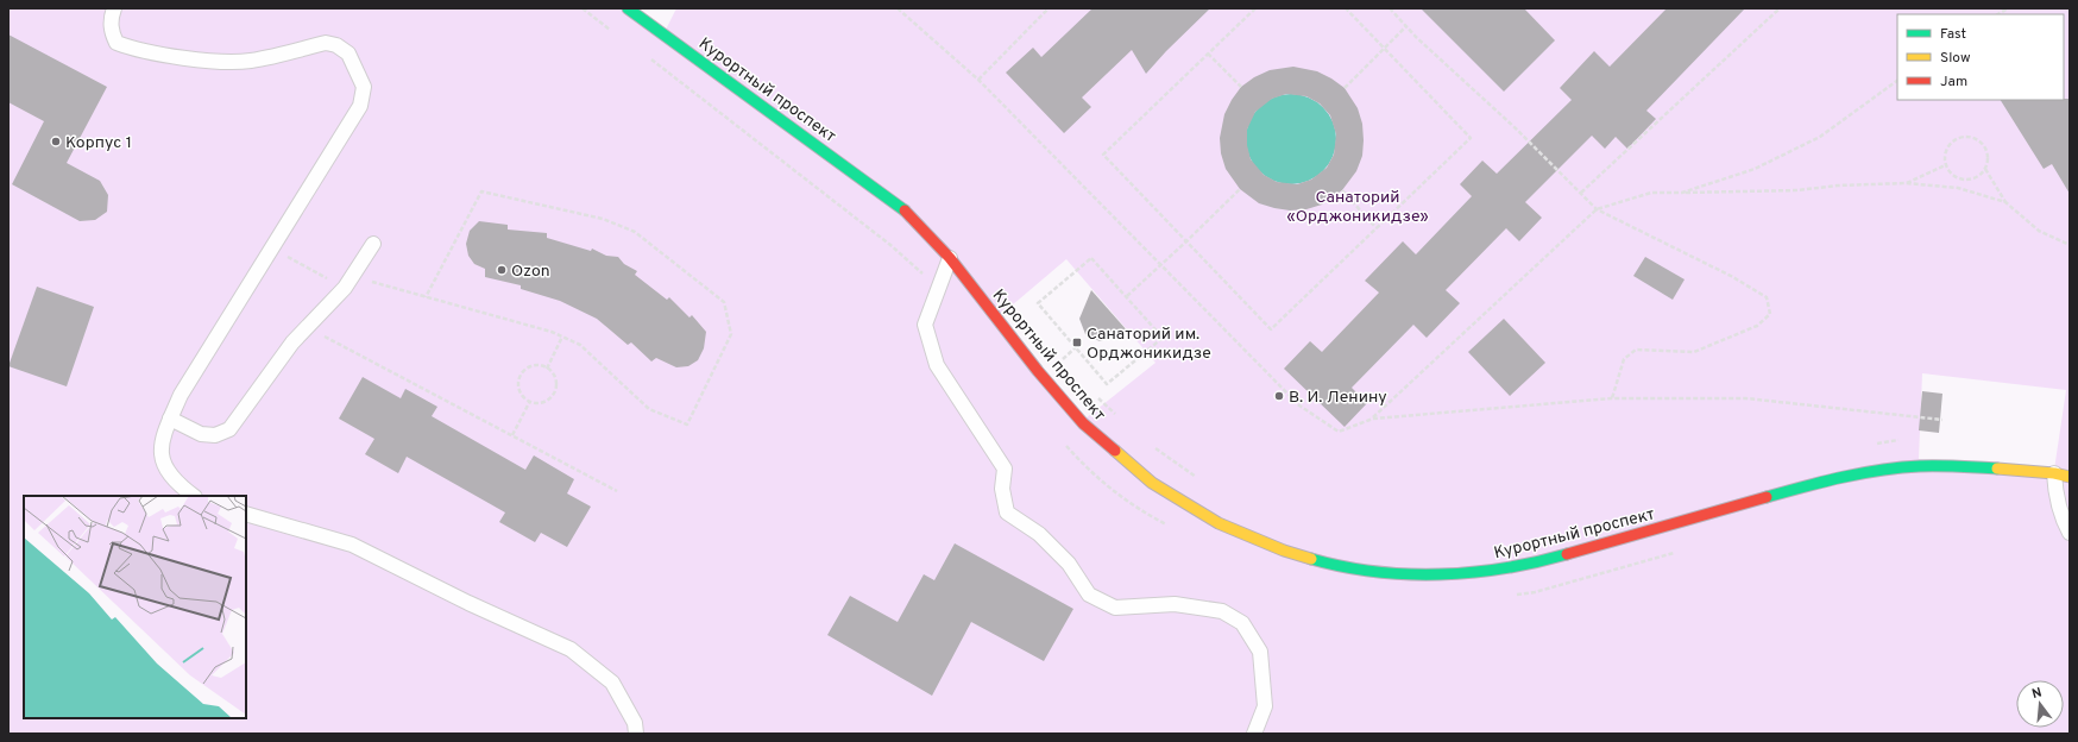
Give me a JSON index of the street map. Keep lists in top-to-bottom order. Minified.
{"streets":{"main road":["Курортный проспект"]},"parks":["Санаторий «Орджоникидзе»"],"places":{"other":["Корпус 1","Ozon","В. И. Ленину"],"transit":["Санаторий им. Орджоникидзе"]},"legend":["Fast","Slow","Jam"],"north":"top"}
